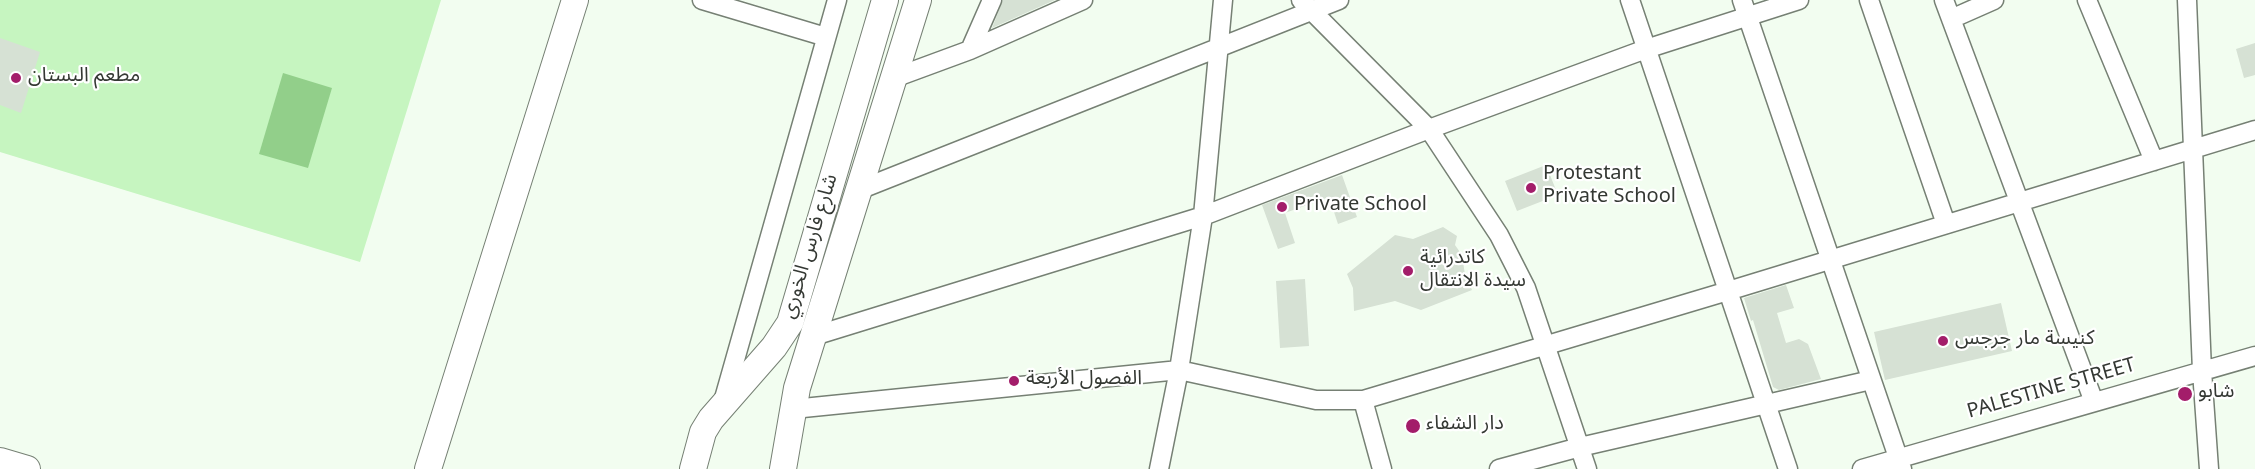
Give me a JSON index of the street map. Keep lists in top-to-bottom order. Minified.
{"streets":{"street":["شارع فارس الخوري","PALESTINE STREET"]},"places":["مطعم البستان","Protestant Private School","Private School","كاتدرائية سيدة الانتقال","كنيسة مار جرجس","الفصول الأربعة","شابو","دار الشفاء"]}
